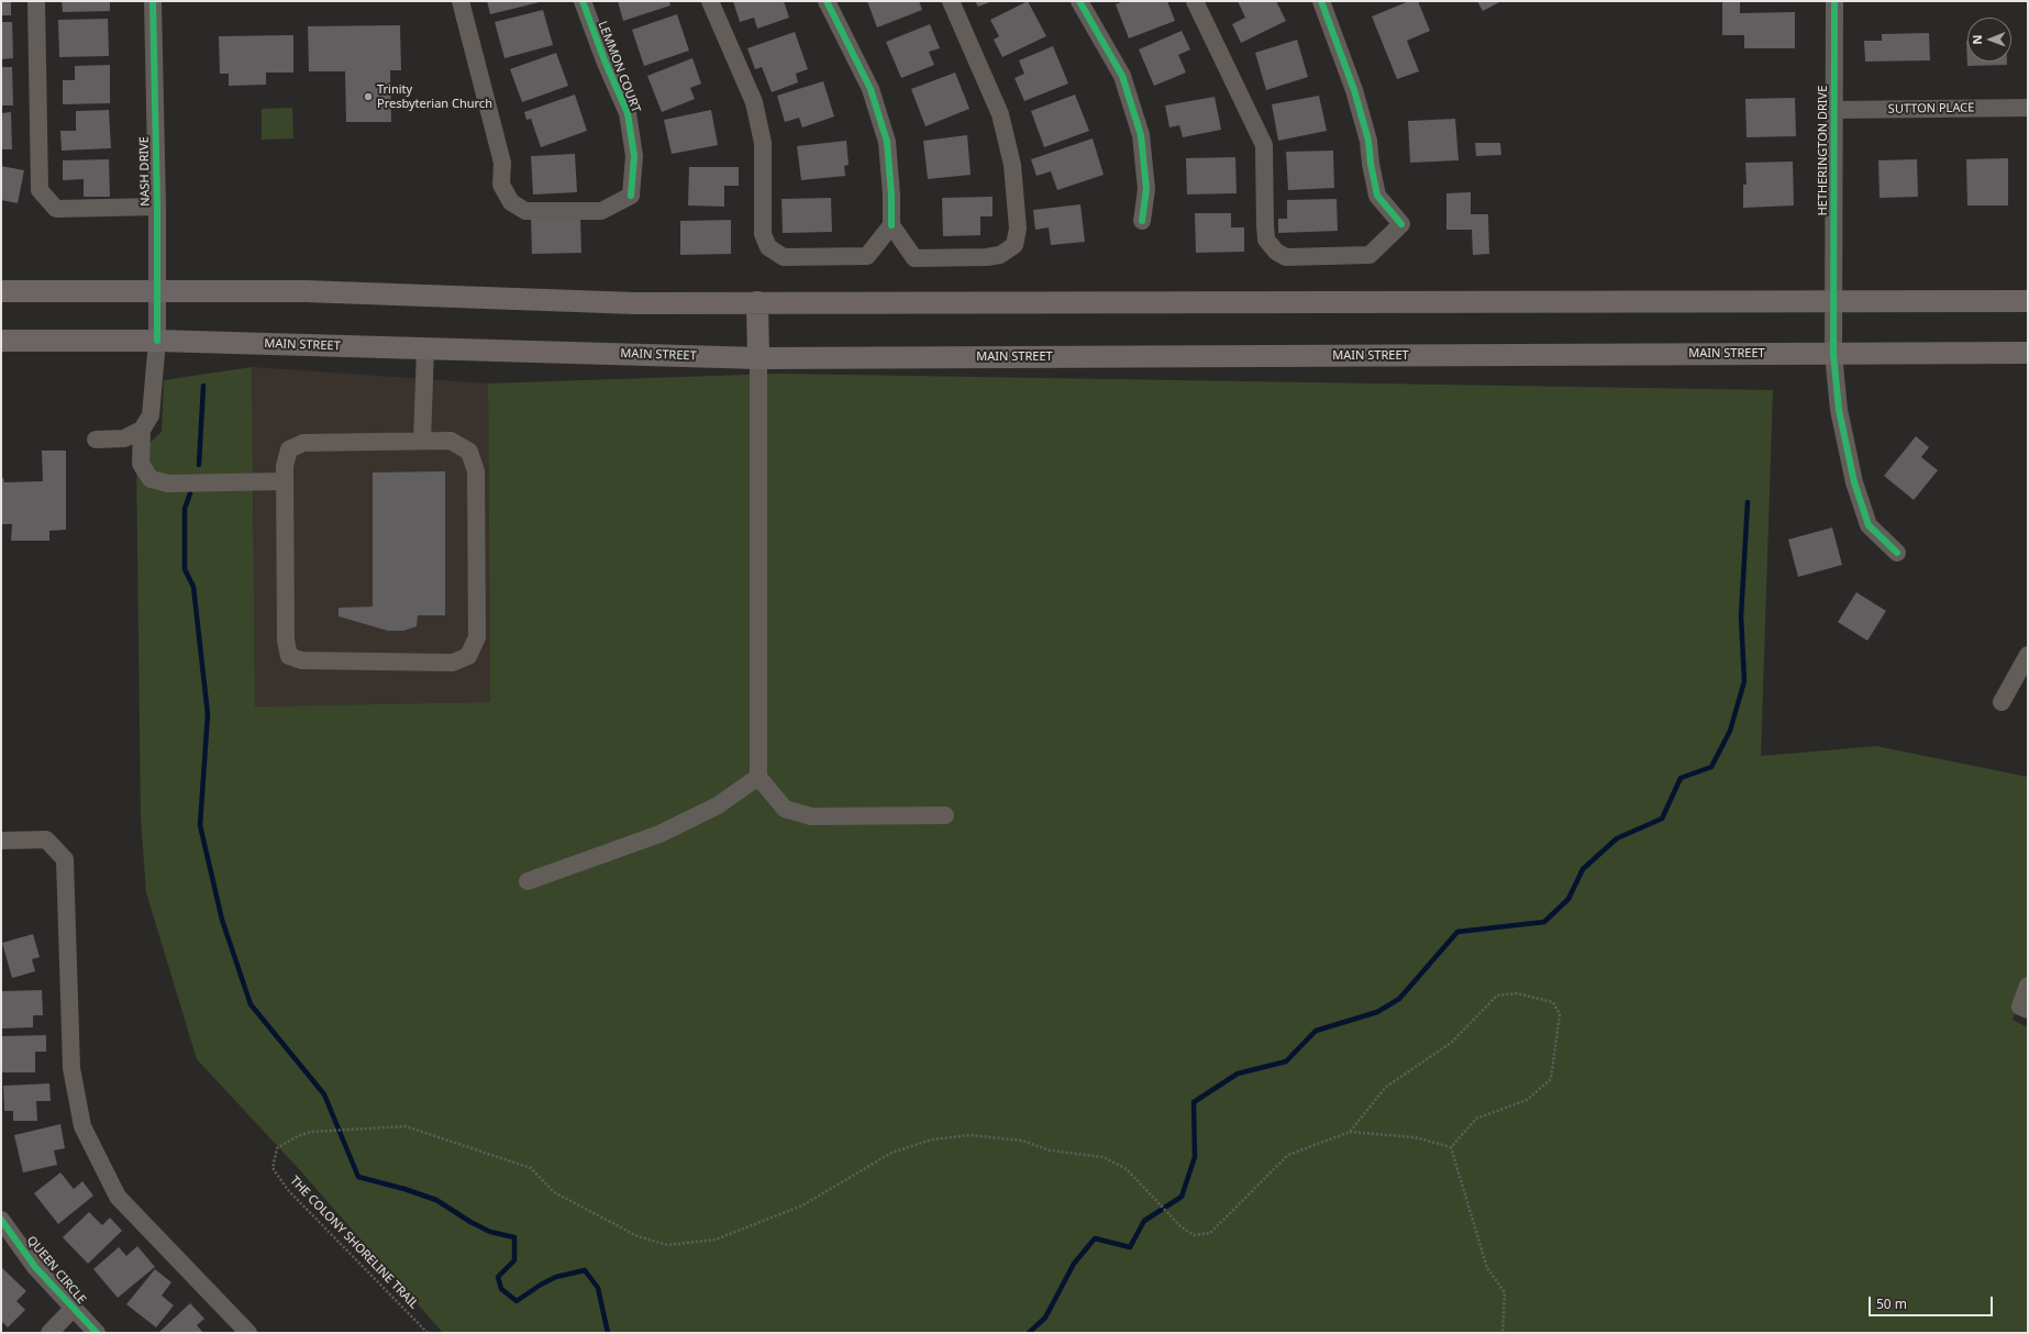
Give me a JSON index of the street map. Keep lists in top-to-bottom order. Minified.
{"streets":{"main road":["MAIN STREET"],"street":["LEMMON COURT","SUTTON PLACE","HETHERINGTON DRIVE","NASH DRIVE","QUEEN CIRCLE"],"path":["THE COLONY SHORELINE TRAIL"]},"crossings":[["SUTTON PLACE","HETHERINGTON DRIVE"],["HETHERINGTON DRIVE","MAIN STREET"],["NASH DRIVE","MAIN STREET"]],"places":["Trinity Presbyterian Church"],"scale_bar":"50 m","north":"left"}
